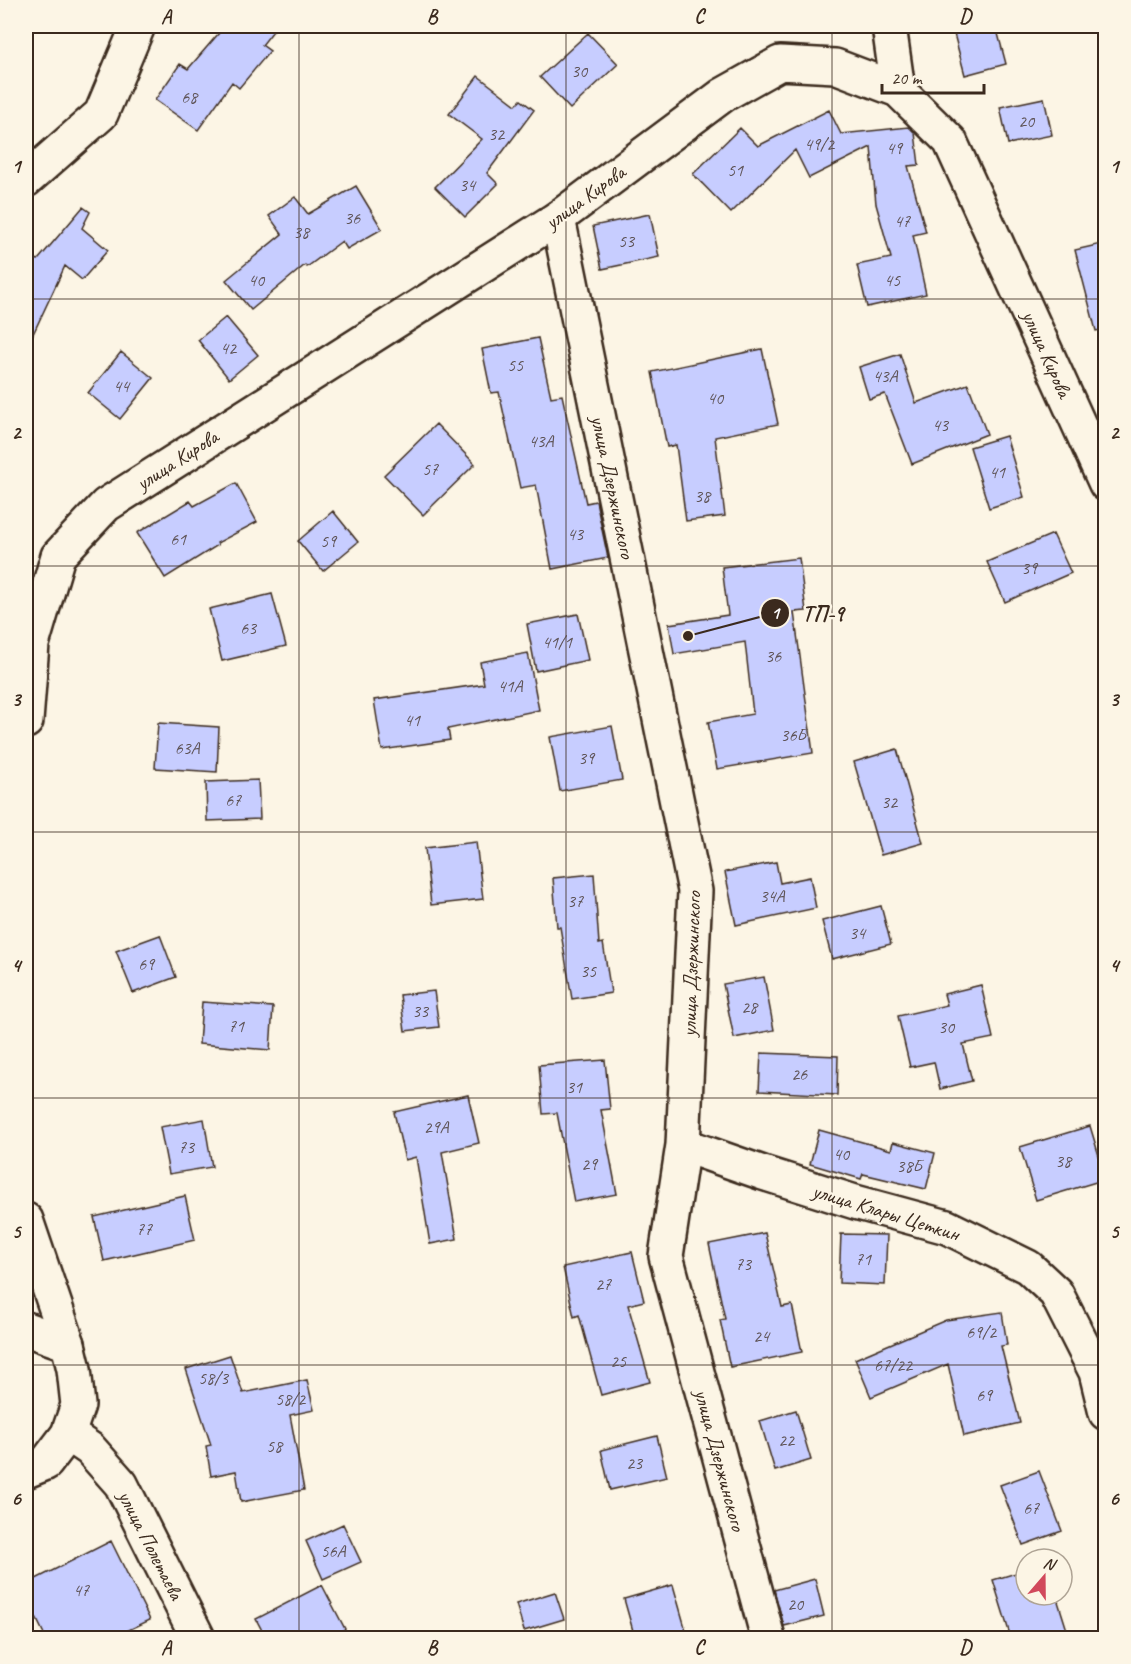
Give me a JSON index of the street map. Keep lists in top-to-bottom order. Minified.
{"streets":{"street":["улица Кирова","улица Дзержинского","улица Клары Цеткин","улица Полетаева"]},"crossings":[["улица Кирова","улица Дзержинского"],["улица Дзержинского","улица Клары Цеткин"]],"places":["ТП-9"],"house_numbers":["30","68","20","32","49/2","49","51","34","36","47","38","53","40","45","42","55","43А","44","40","43","43А","57","41","38","43","61","59","39","63","41/1","36","41А","41","36Б","63А","39","67","32","34А","37","34","69","35","28","33","71","30","26","31","29А","73","40","38","29","38Б","77","71","73","27","69/2","24","25","67/22","58/3","69","58/2","22","58","23","67","56А","47","20"],"scale_bar":"20 m","north":"top","grid":{"columns":["A","B","C","D"],"rows":["1","2","3","4","5","6"]}}
